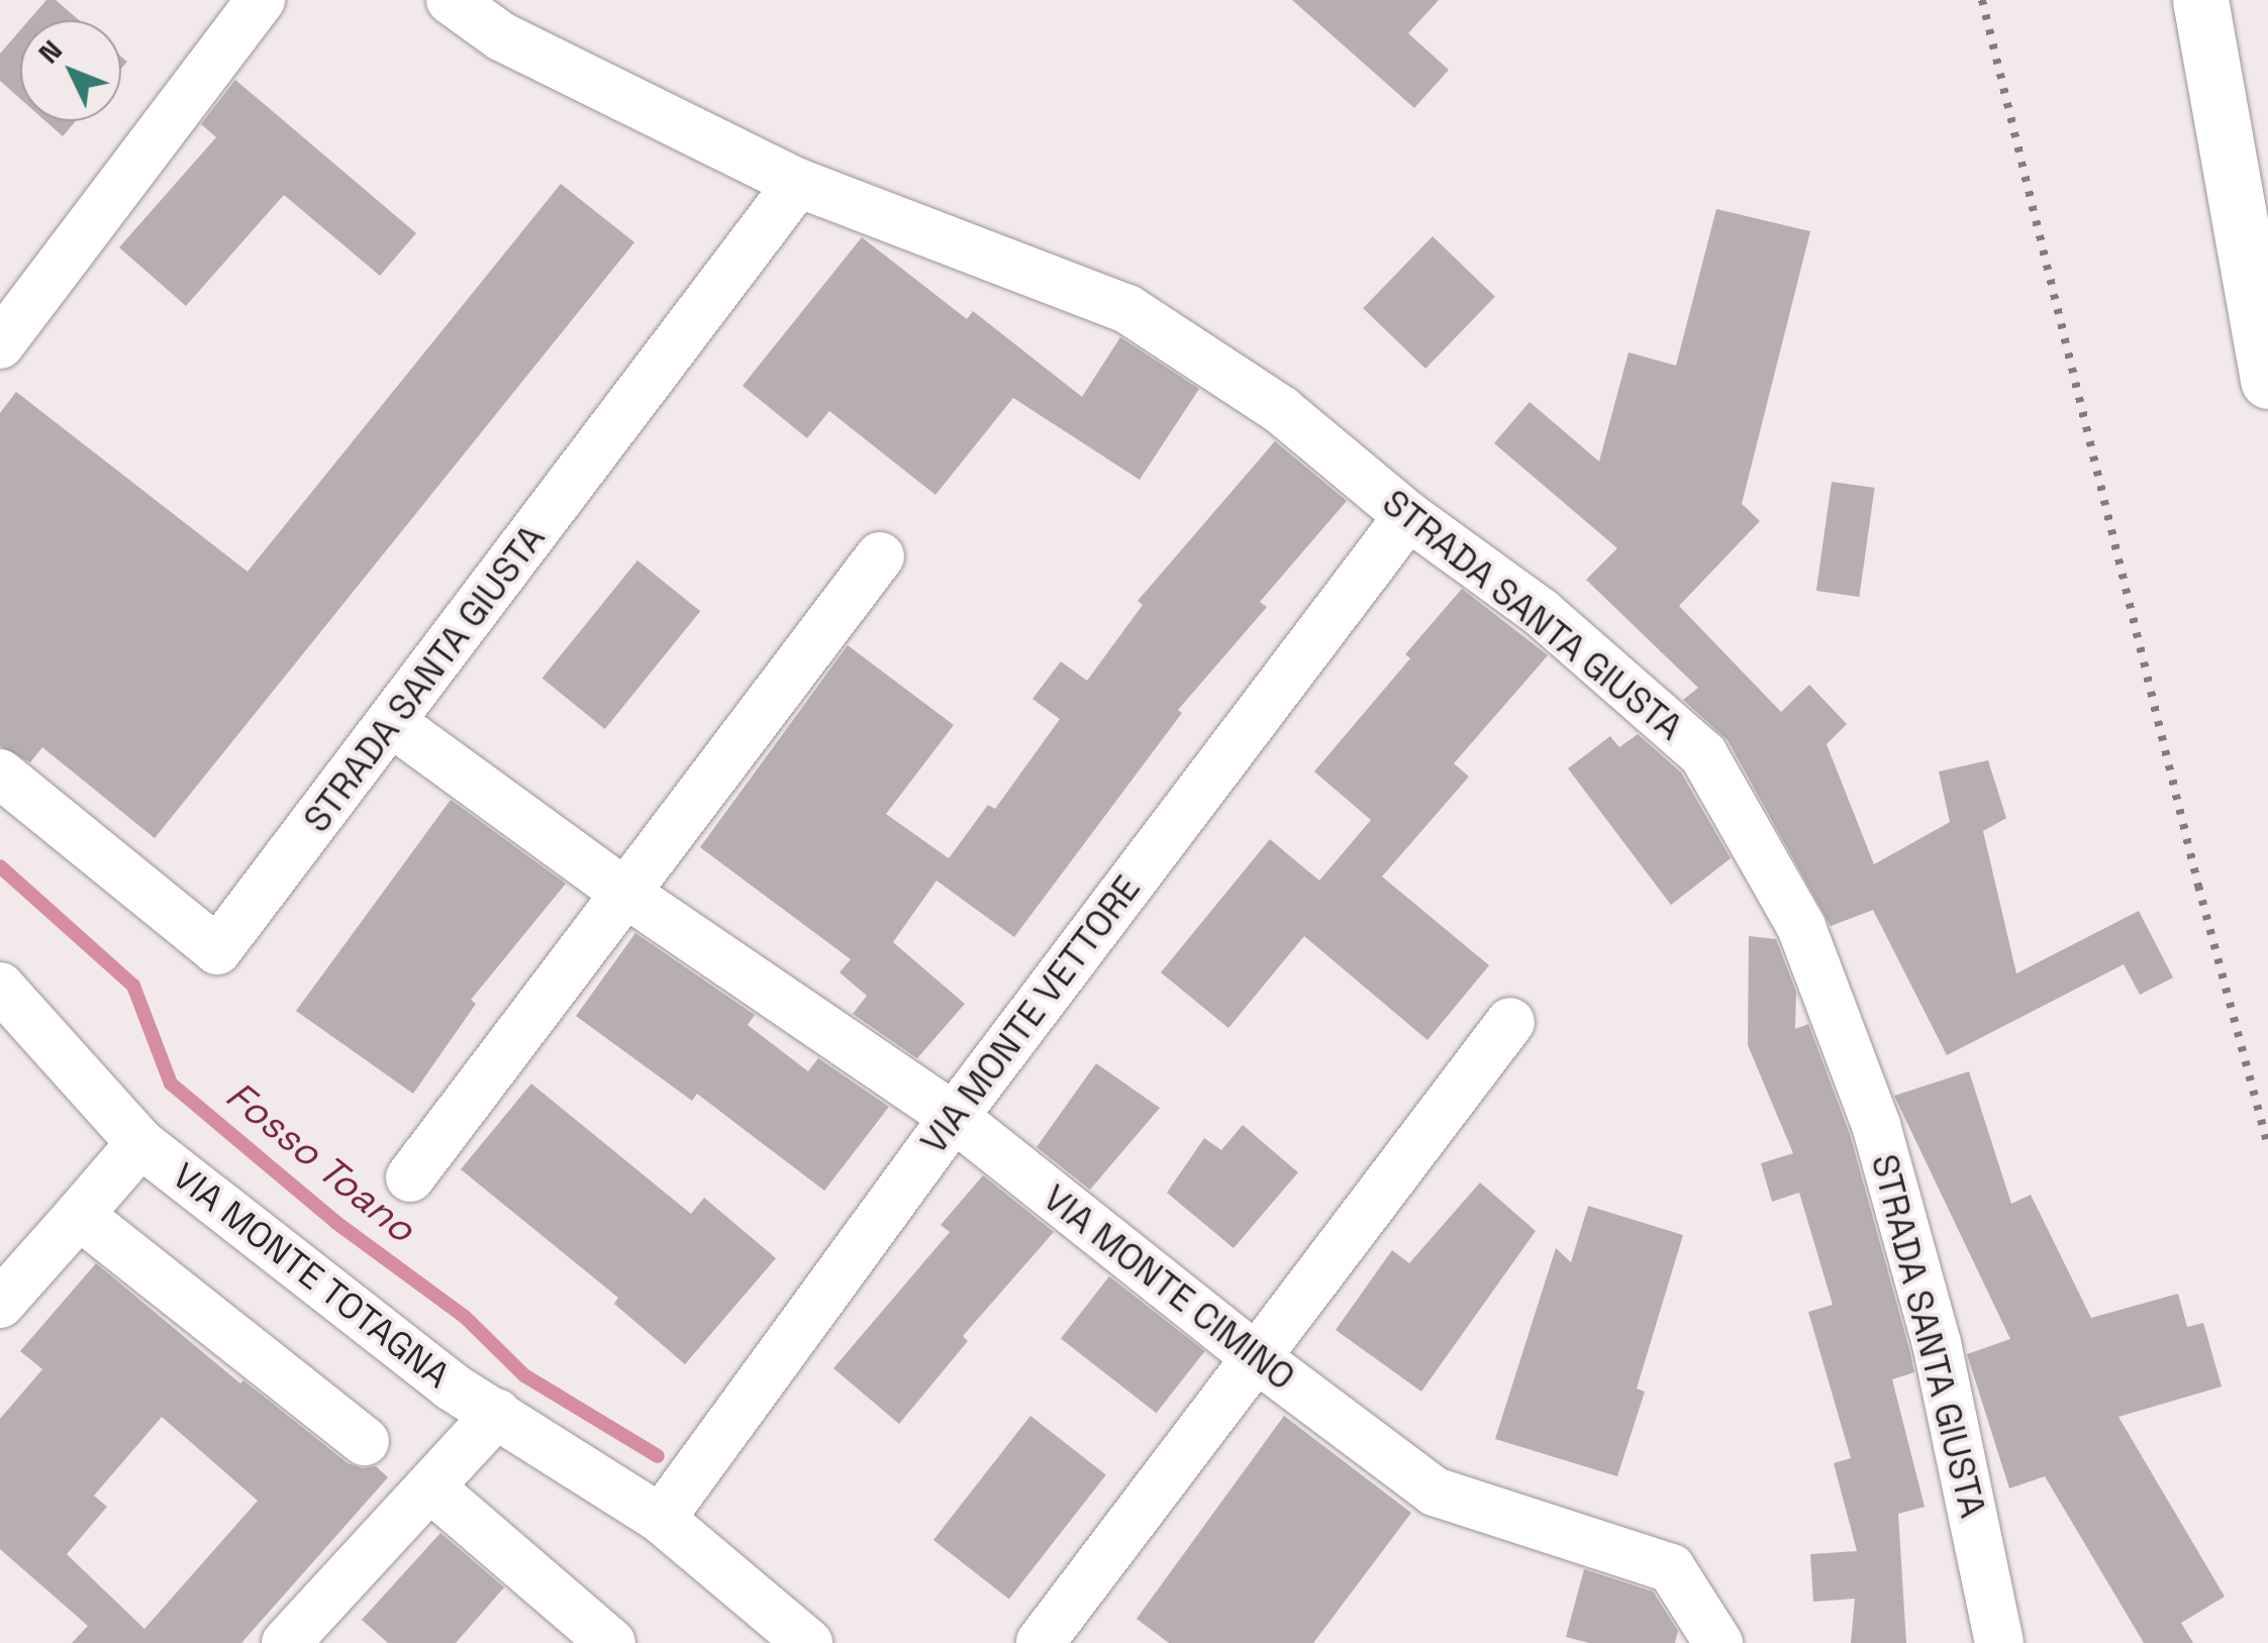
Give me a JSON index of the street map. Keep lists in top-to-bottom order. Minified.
{"streets":{"street":["STRADA SANTA GIUSTA","VIA MONTE VETTORE","VIA MONTE TOTAGNA","VIA MONTE CIMINO"]},"crossings":[["STRADA SANTA GIUSTA","VIA MONTE VETTORE"],["STRADA SANTA GIUSTA","VIA MONTE CIMINO"],["VIA MONTE VETTORE","VIA MONTE TOTAGNA"],["VIA MONTE VETTORE","VIA MONTE CIMINO"]],"water":["Fosso Toano"],"north":"top left"}
